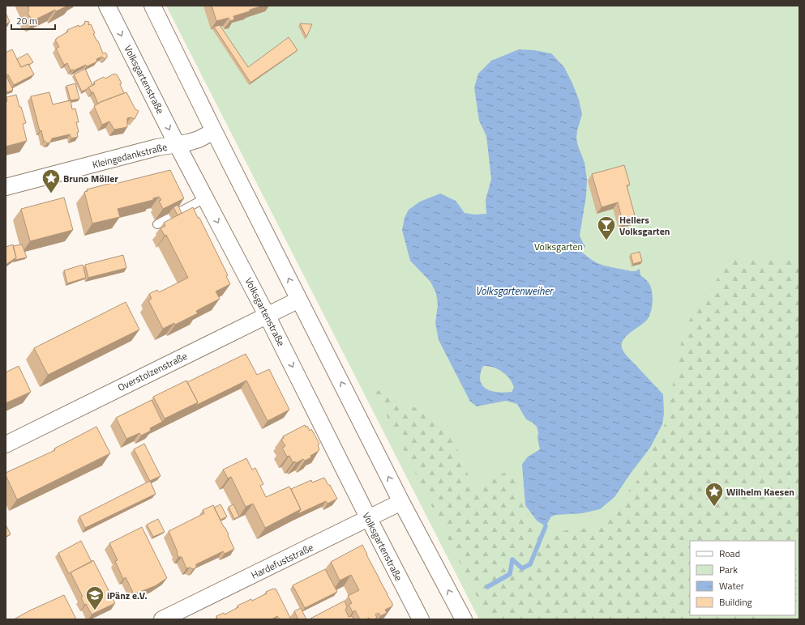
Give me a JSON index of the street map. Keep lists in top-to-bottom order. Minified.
{"streets":{"street":["Volksgartenstraße","Kleingedankstraße","Overstolzenstraße","Hardefuststraße"]},"crossings":[["Volksgartenstraße","Kleingedankstraße"],["Volksgartenstraße","Overstolzenstraße"],["Volksgartenstraße","Hardefuststraße"]],"water":["Volksgartenweiher"],"parks":["Volksgarten"],"places":{"place":["Bruno Möller","Wilhelm Kaesen"],"bar":["Hellers Volksgarten"],"school or university":["iPänz e.V."]},"legend":["Road","Park","Water","Building"],"scale_bar":"20 m"}
